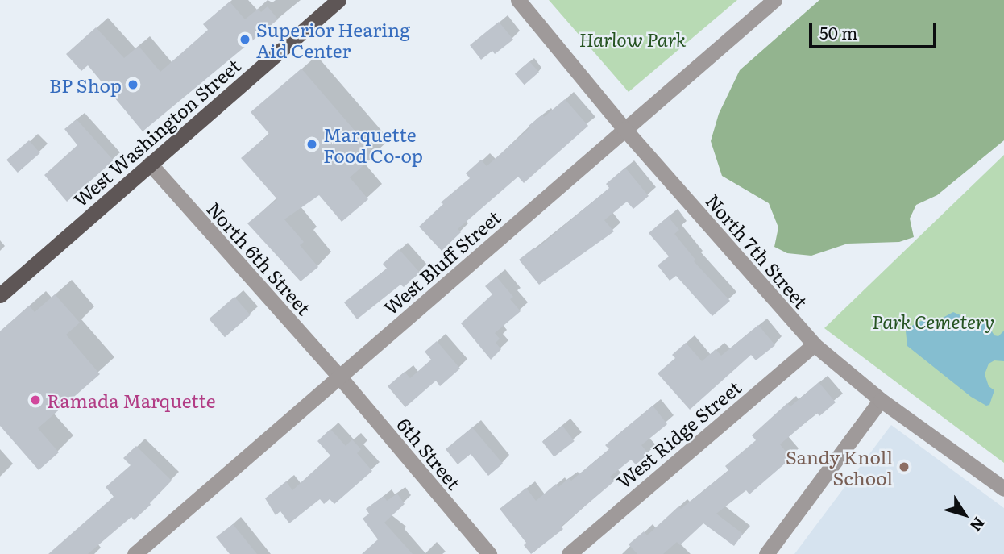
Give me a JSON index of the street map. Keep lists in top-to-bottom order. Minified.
{"streets":{"main road":["West Washington Street"],"street":["North 7th Street","North 6th Street","West Bluff Street","West Ridge Street","6th Street"]},"crossings":[["West Washington Street","North 6th Street"],["North 7th Street","West Bluff Street"],["North 7th Street","West Ridge Street"],["North 6th Street","West Bluff Street"],["North 6th Street","6th Street"],["West Bluff Street","6th Street"]],"parks":["Harlow Park","Park Cemetery"],"places":["Superior Hearing Aid Center","BP Shop","Marquette Food Co-op","Ramada Marquette","Sandy Knoll School"],"scale_bar":"50 m","north":"bottom right"}
